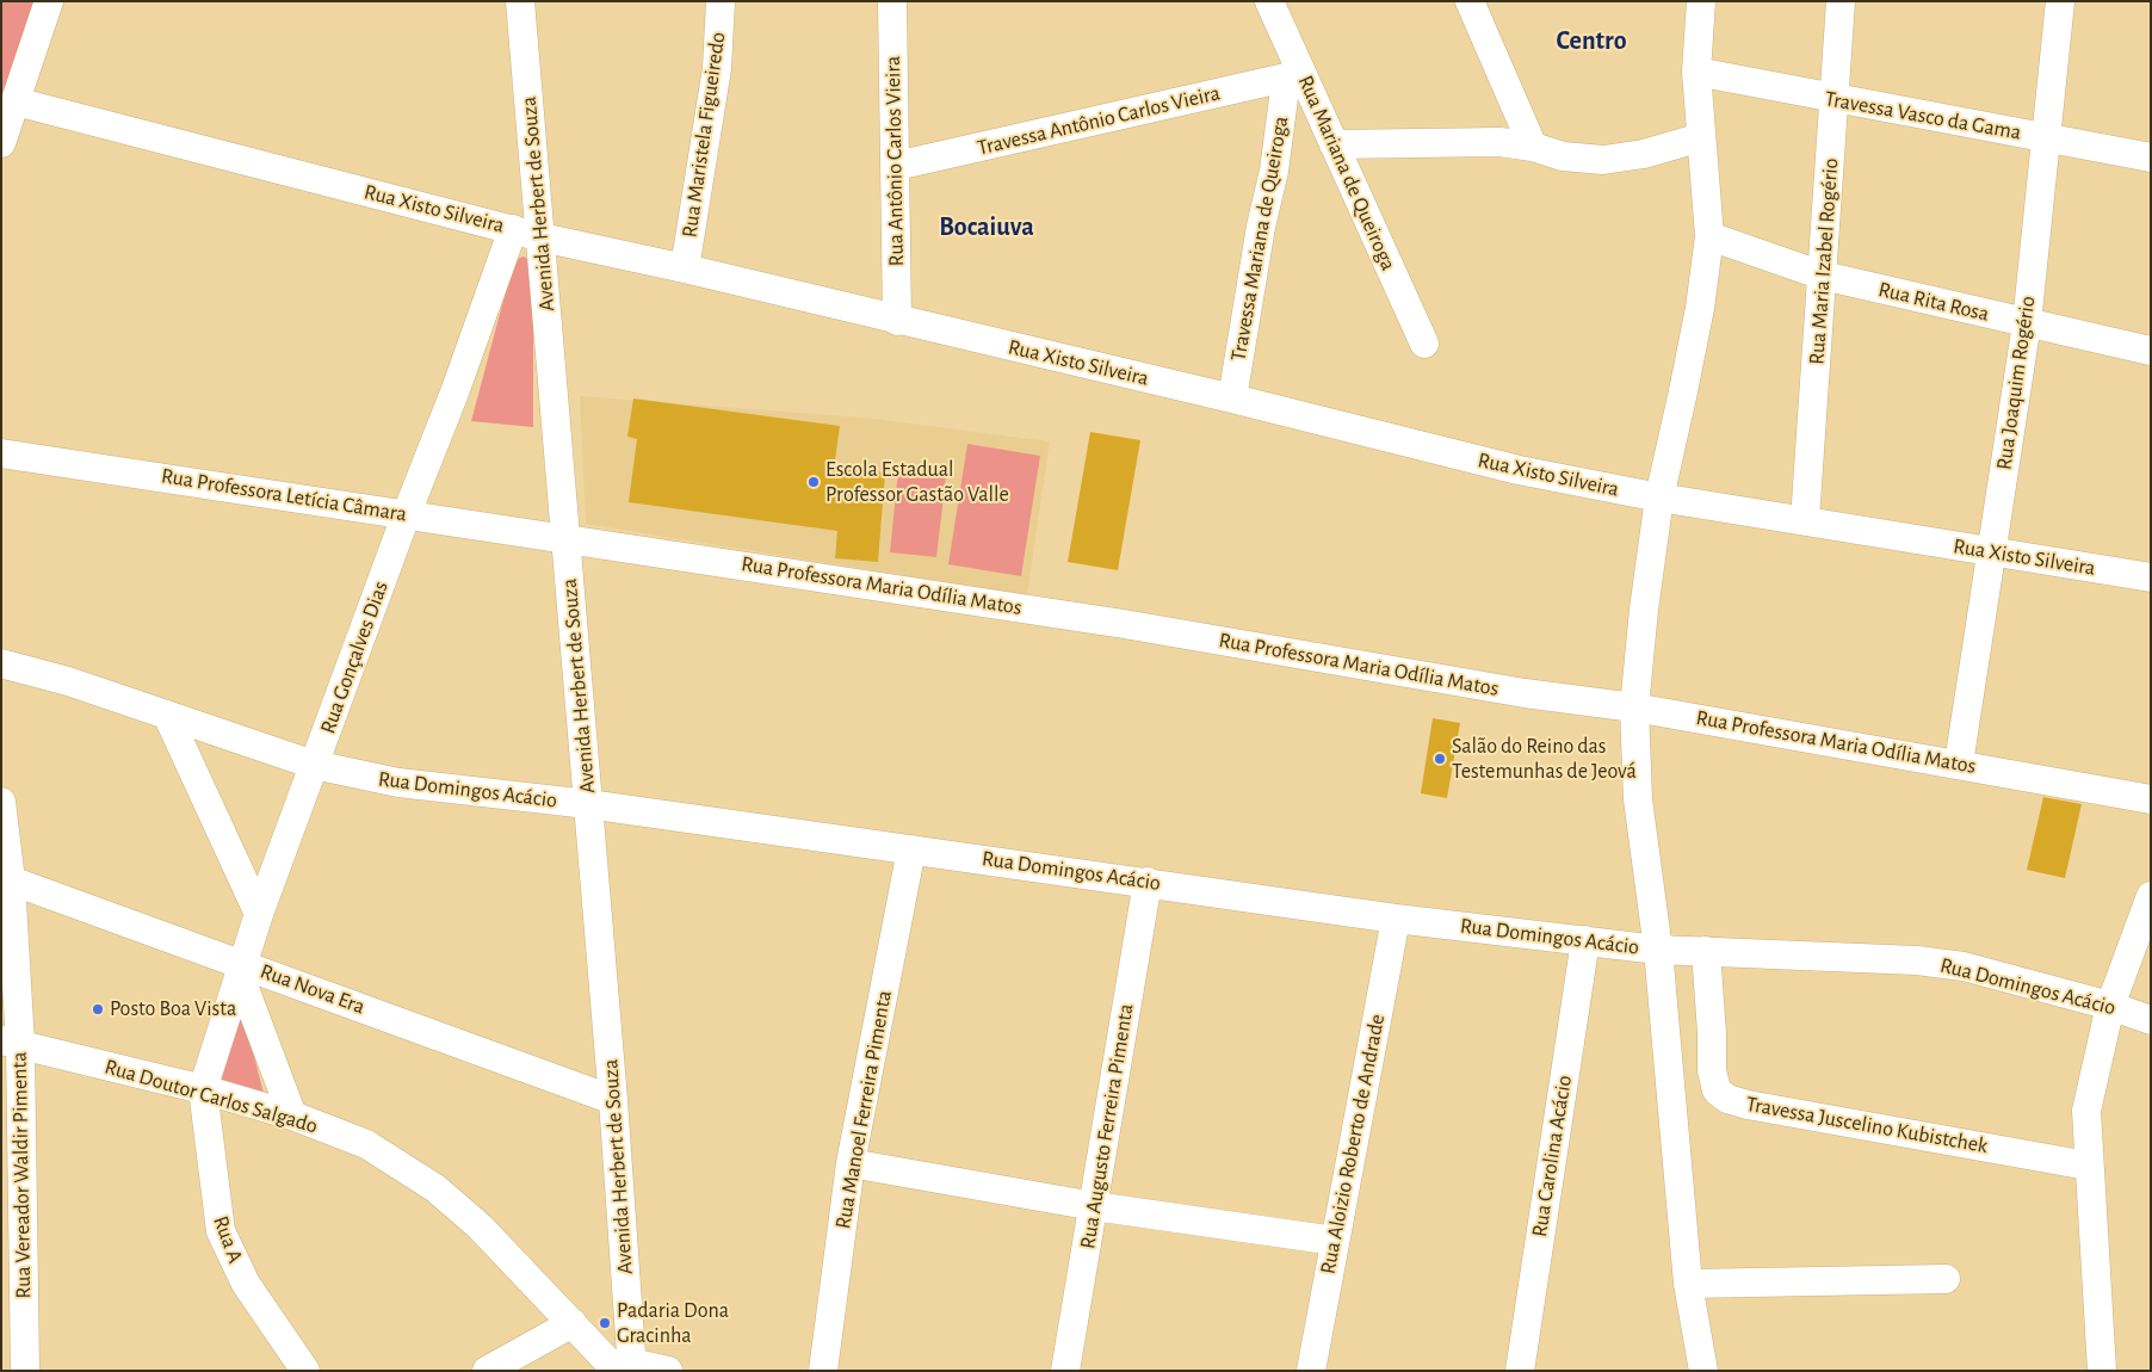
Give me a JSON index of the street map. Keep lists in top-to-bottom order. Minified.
{"streets":{"street":["Travessa Vasco da Gama","Travessa Antônio Carlos Vieira","Rua Maristela Figueiredo","Rua Antônio Carlos Vieira","Rua Mariana de Queiroga","Avenida Herbert de Souza","Rua Xisto Silveira","Travessa Mariana de Queiroga","Rua Maria Izabel Rogério","Rua Rita Rosa","Rua Joaquim Rogério","Rua Professora Letícia Câmara","Rua Professora Maria Odília Matos","Rua Gonçalves Dias","Rua Domingos Acácio","Rua Nova Era","Rua Doutor Carlos Salgado","Rua Manoel Ferreira Pimenta","Travessa Juscelino Kubistchek","Rua Augusto Ferreira Pimenta","Rua Aloizio Roberto de Andrade","Rua Carolina Acácio","Rua Vereador Waldir Pimenta","Rua A"]},"crossings":[["Travessa Vasco da Gama","Rua Maria Izabel Rogério"],["Travessa Vasco da Gama","Rua Joaquim Rogério"],["Travessa Antônio Carlos Vieira","Rua Antônio Carlos Vieira"],["Travessa Antônio Carlos Vieira","Rua Mariana de Queiroga"],["Travessa Antônio Carlos Vieira","Travessa Mariana de Queiroga"],["Rua Maristela Figueiredo","Rua Xisto Silveira"],["Rua Antônio Carlos Vieira","Rua Xisto Silveira"],["Rua Mariana de Queiroga","Travessa Mariana de Queiroga"],["Avenida Herbert de Souza","Rua Xisto Silveira"],["Avenida Herbert de Souza","Rua Professora Letícia Câmara"],["Avenida Herbert de Souza","Rua Professora Maria Odília Matos"],["Avenida Herbert de Souza","Rua Domingos Acácio"],["Avenida Herbert de Souza","Rua Nova Era"],["Avenida Herbert de Souza","Rua Doutor Carlos Salgado"],["Rua Xisto Silveira","Travessa Mariana de Queiroga"],["Rua Xisto Silveira","Rua Maria Izabel Rogério"],["Rua Xisto Silveira","Rua Joaquim Rogério"],["Rua Xisto Silveira","Rua Gonçalves Dias"],["Rua Maria Izabel Rogério","Rua Rita Rosa"],["Rua Rita Rosa","Rua Joaquim Rogério"],["Rua Joaquim Rogério","Rua Professora Maria Odília Matos"],["Rua Professora Letícia Câmara","Rua Professora Maria Odília Matos"],["Rua Professora Letícia Câmara","Rua Gonçalves Dias"],["Rua Gonçalves Dias","Rua Domingos Acácio"],["Rua Gonçalves Dias","Rua Nova Era"],["Rua Gonçalves Dias","Rua Doutor Carlos Salgado"],["Rua Gonçalves Dias","Rua A"],["Rua Domingos Acácio","Rua Manoel Ferreira Pimenta"],["Rua Domingos Acácio","Travessa Juscelino Kubistchek"],["Rua Domingos Acácio","Rua Augusto Ferreira Pimenta"],["Rua Domingos Acácio","Rua Aloizio Roberto de Andrade"],["Rua Domingos Acácio","Rua Carolina Acácio"],["Rua Nova Era","Rua Vereador Waldir Pimenta"],["Rua Doutor Carlos Salgado","Rua Vereador Waldir Pimenta"],["Rua Doutor Carlos Salgado","Rua A"]],"districts":["Centro","Bocaiuva"],"places":["Escola Estadual Professor Gastão Valle","Salão do Reino das Testemunhas de Jeová","Posto Boa Vista","Padaria Dona Gracinha"]}
